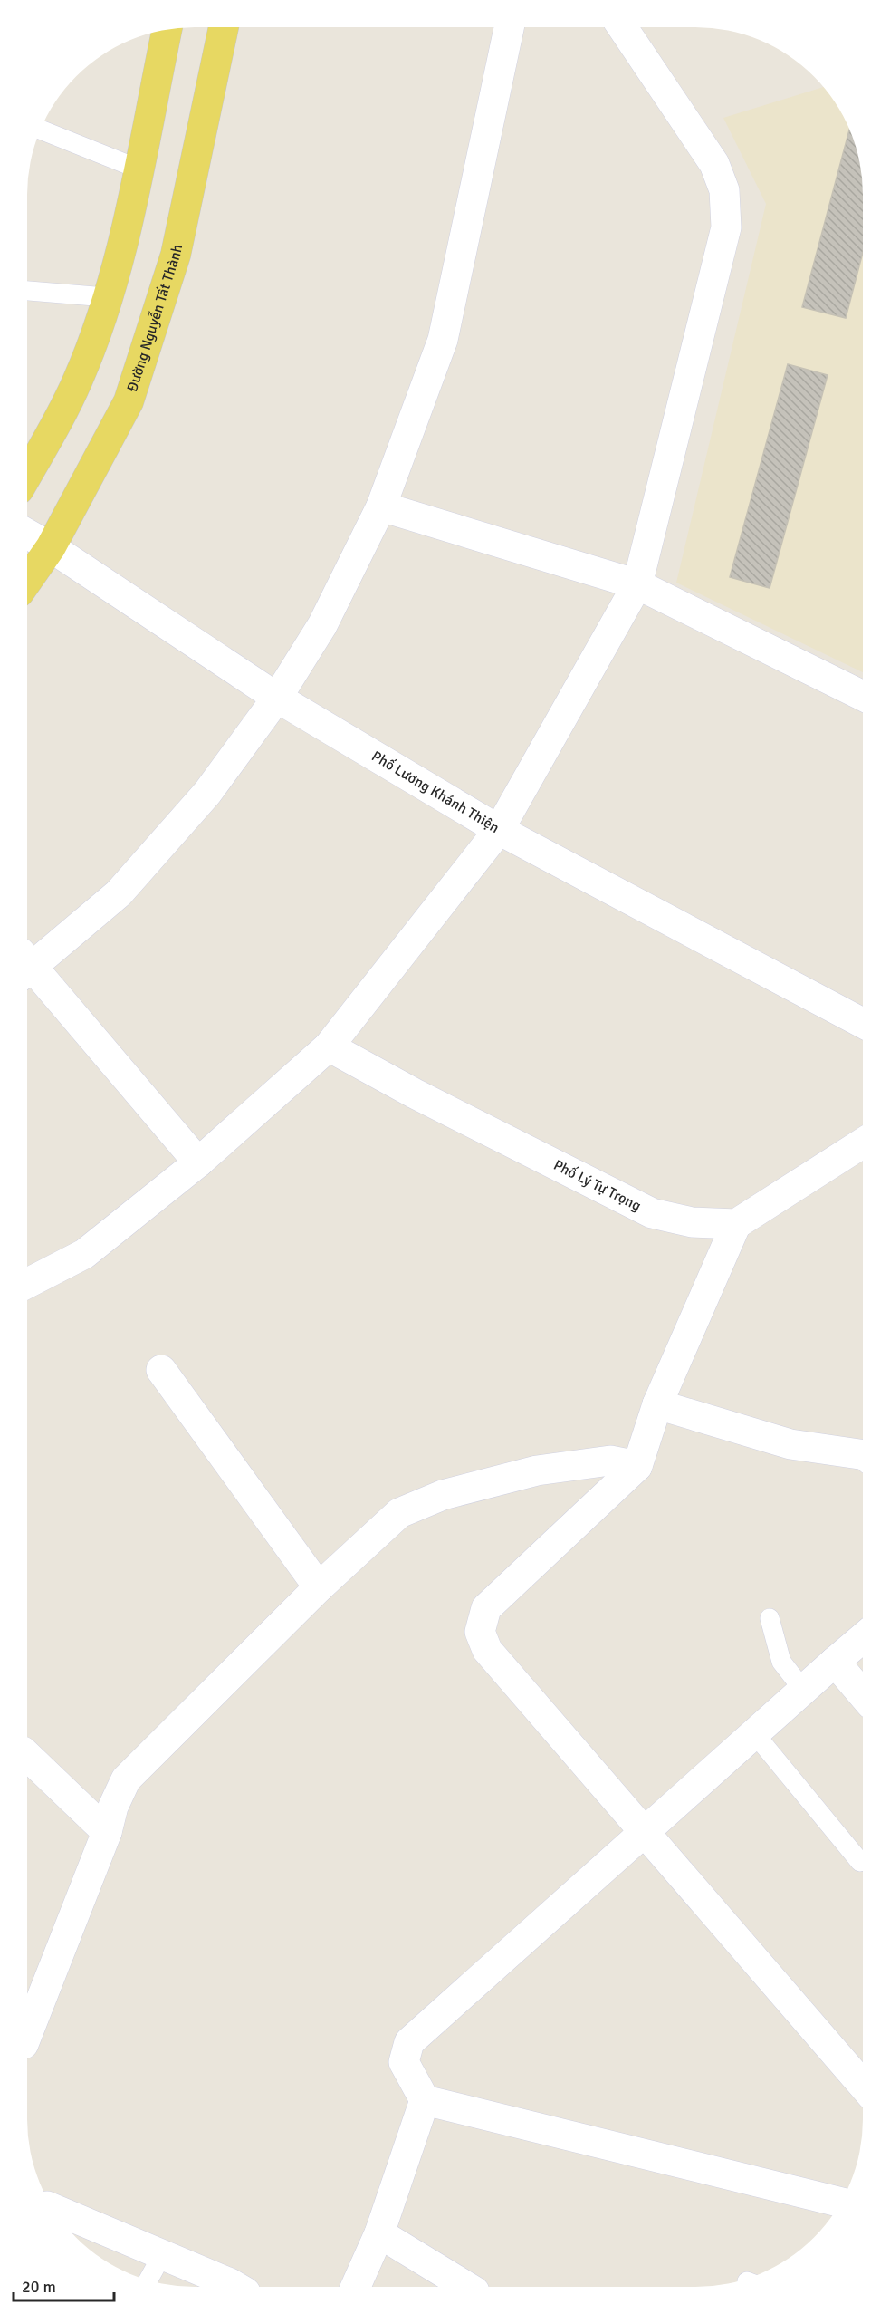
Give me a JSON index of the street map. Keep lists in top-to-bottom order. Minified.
{"streets":{"main road":["Đường Nguyễn Tất Thành"],"street":["Phố Lương Khánh Thiện","Phố Lý Tự Trọng"]},"crossings":[["Đường Nguyễn Tất Thành","Phố Lương Khánh Thiện"]],"scale_bar":"20 m"}
